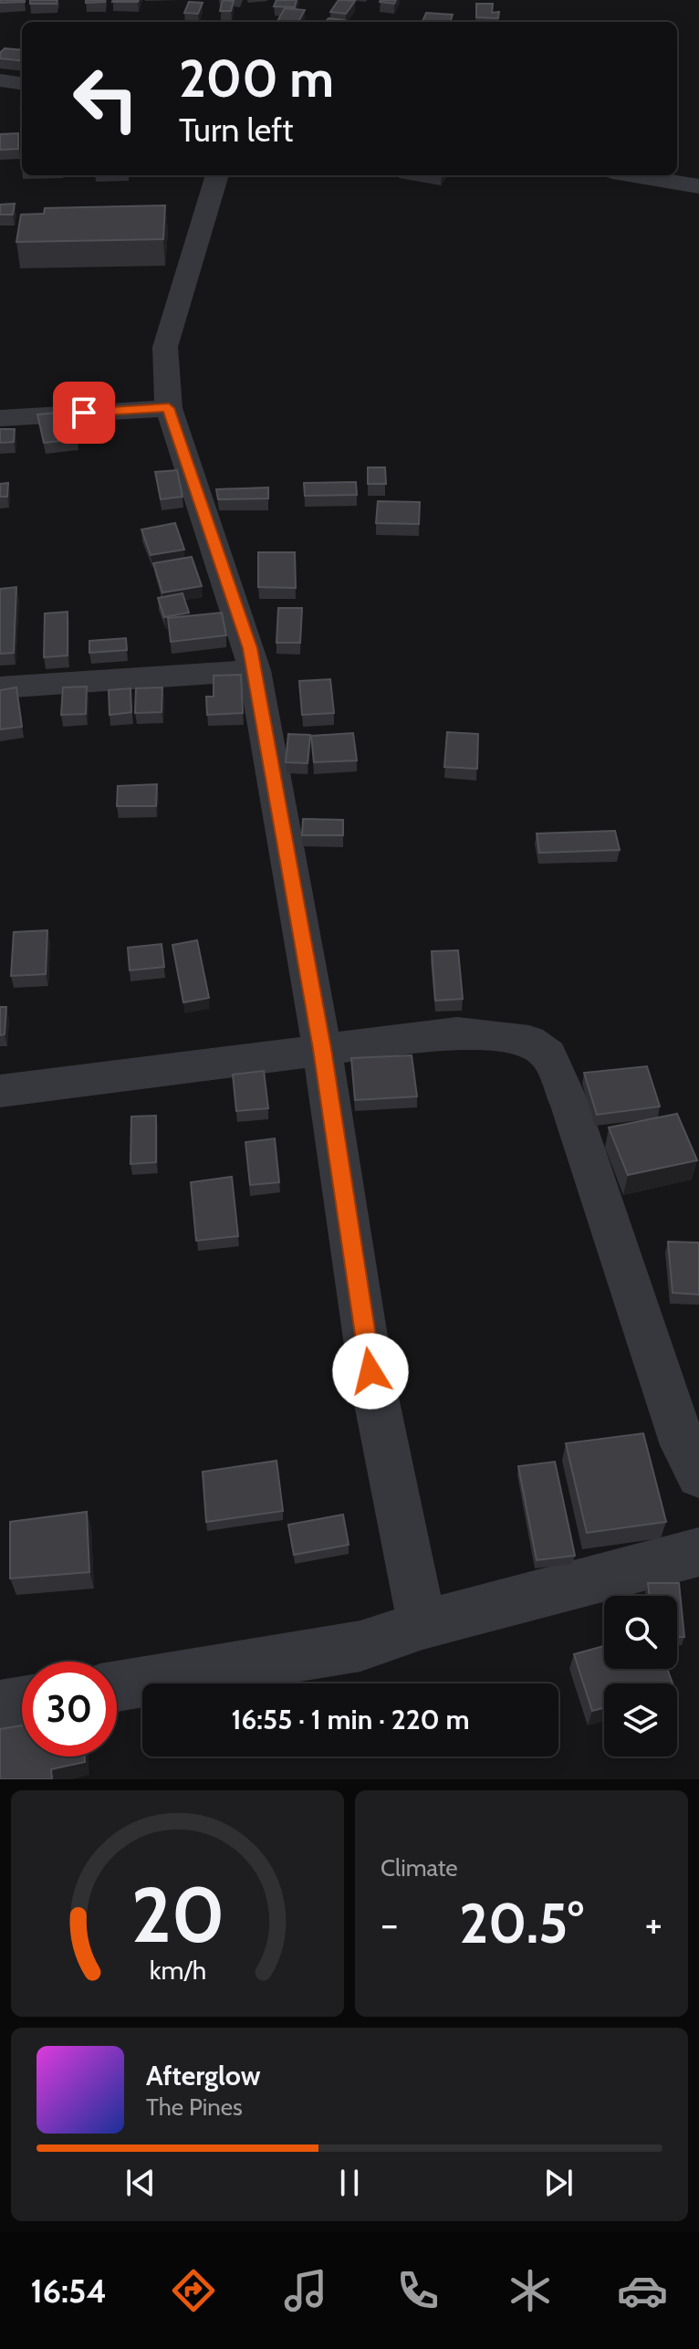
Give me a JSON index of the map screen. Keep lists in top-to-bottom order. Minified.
{"page":{"turn":["200 m","Turn left"],"limit":"30","trip":"16:55 · 1 min · 220 m","tile":"Climate","heat":["−","20.5°","+"],"song":["Afterglow","The Pines"],"tabs":"16:54","gauge":["20","km/h"]}}
